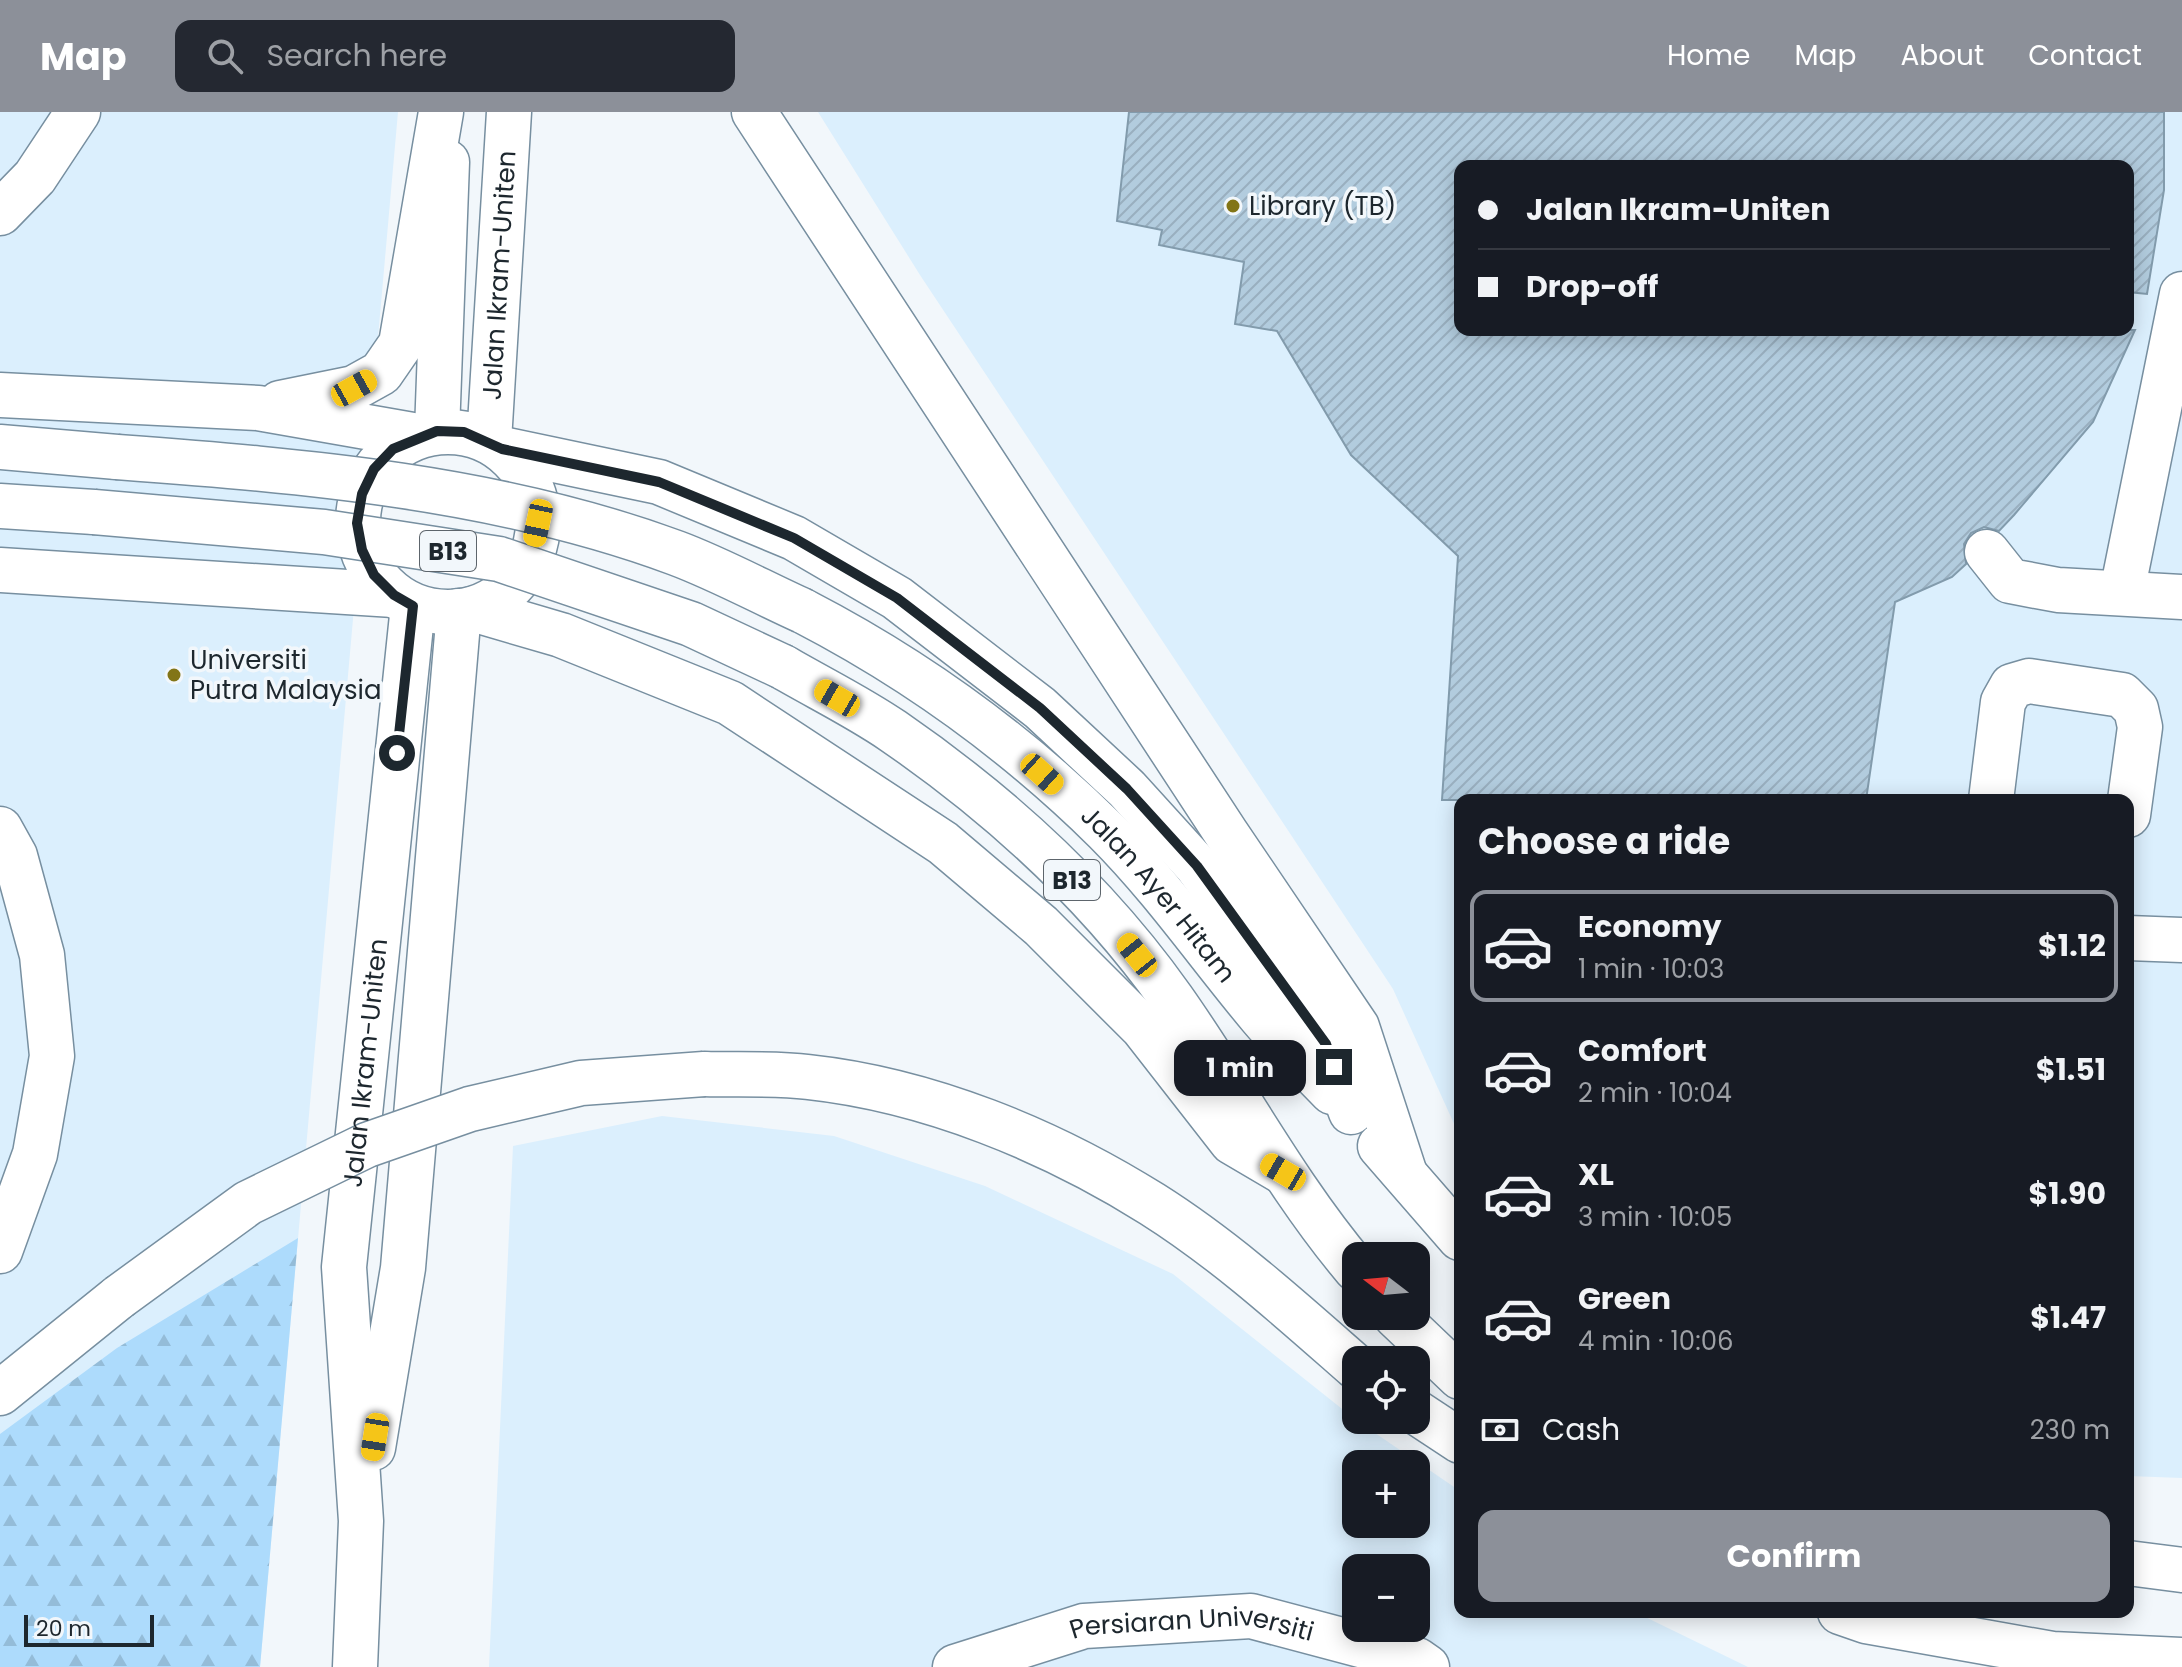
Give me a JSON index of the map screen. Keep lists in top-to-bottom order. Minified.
{"streets":{"main road":["Jalan Ikram-Uniten","B13","Jalan Ayer Hitam","Persiaran Universiti"]},"places":["Library (TB)","Universiti Putra Malaysia"],"scale_bar":"20 m","north":"left","page":{"header":"Map","search":"Search here","nav":["Home","Map","About","Contact"],"banner":["Jalan Ikram-Uniten","Drop-off"],"heading":"Choose a ride","list":[{"name":"Economy","note":"1 min · 10:03","value":"$1.12"},{"name":"Comfort","note":"2 min · 10:04","value":"$1.51"},{"name":"XL","note":"3 min · 10:05","value":"$1.90"},{"name":"Green","note":"4 min · 10:06","value":"$1.47"}],"bubble":"1 min","map_buttons":["+","−"],"pay":["Cash","230 m"],"buttons":"Confirm","scale":"20 m"}}
